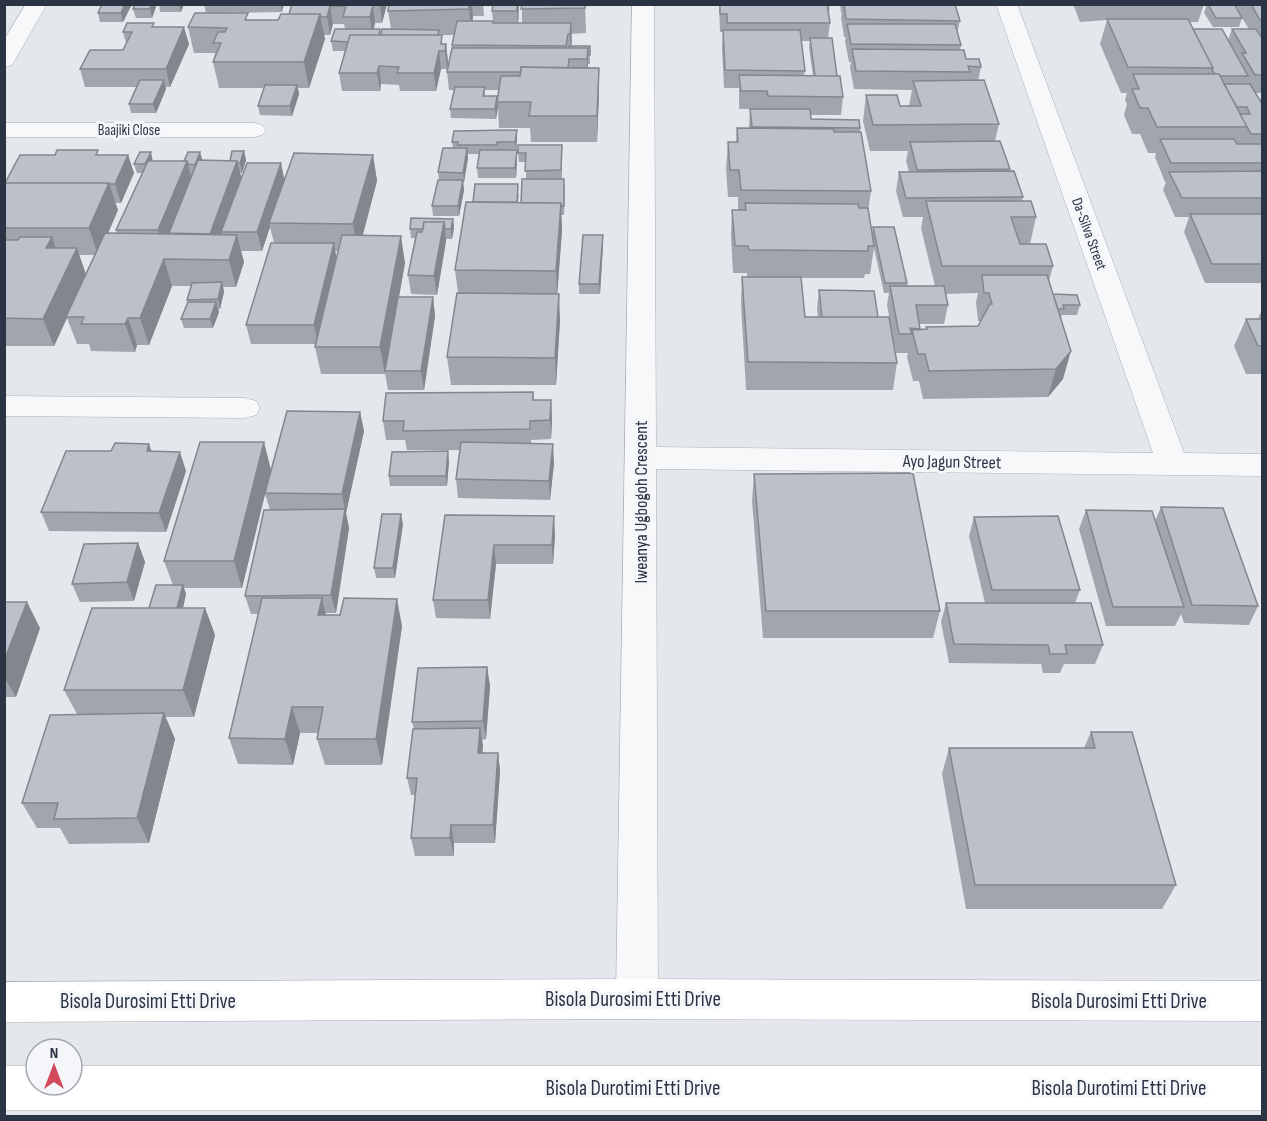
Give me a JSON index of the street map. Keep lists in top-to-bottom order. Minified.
{"streets":{"main road":["Bisola Durosimi Etti Drive","Bisola Durotimi Etti Drive"],"street":["Baajiki Close","Da-Silva Street","Ayo Jagun Street","Iweanya Ugbogoh Crescent"]},"crossings":[["Da-Silva Street","Ayo Jagun Street"],["Ayo Jagun Street","Iweanya Ugbogoh Crescent"],["Iweanya Ugbogoh Crescent","Bisola Durosimi Etti Drive"]],"north":"top"}
